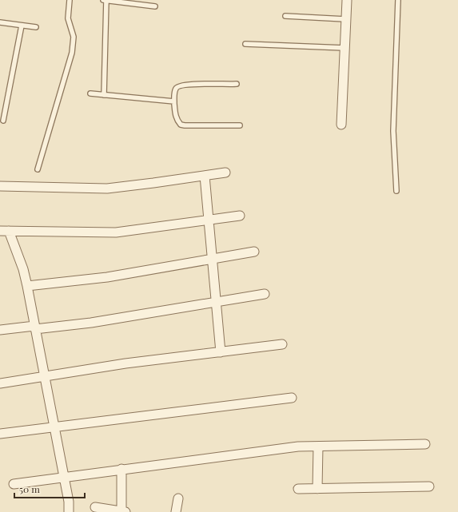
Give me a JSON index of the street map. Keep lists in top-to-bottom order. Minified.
{"scale_bar":"50 m"}
